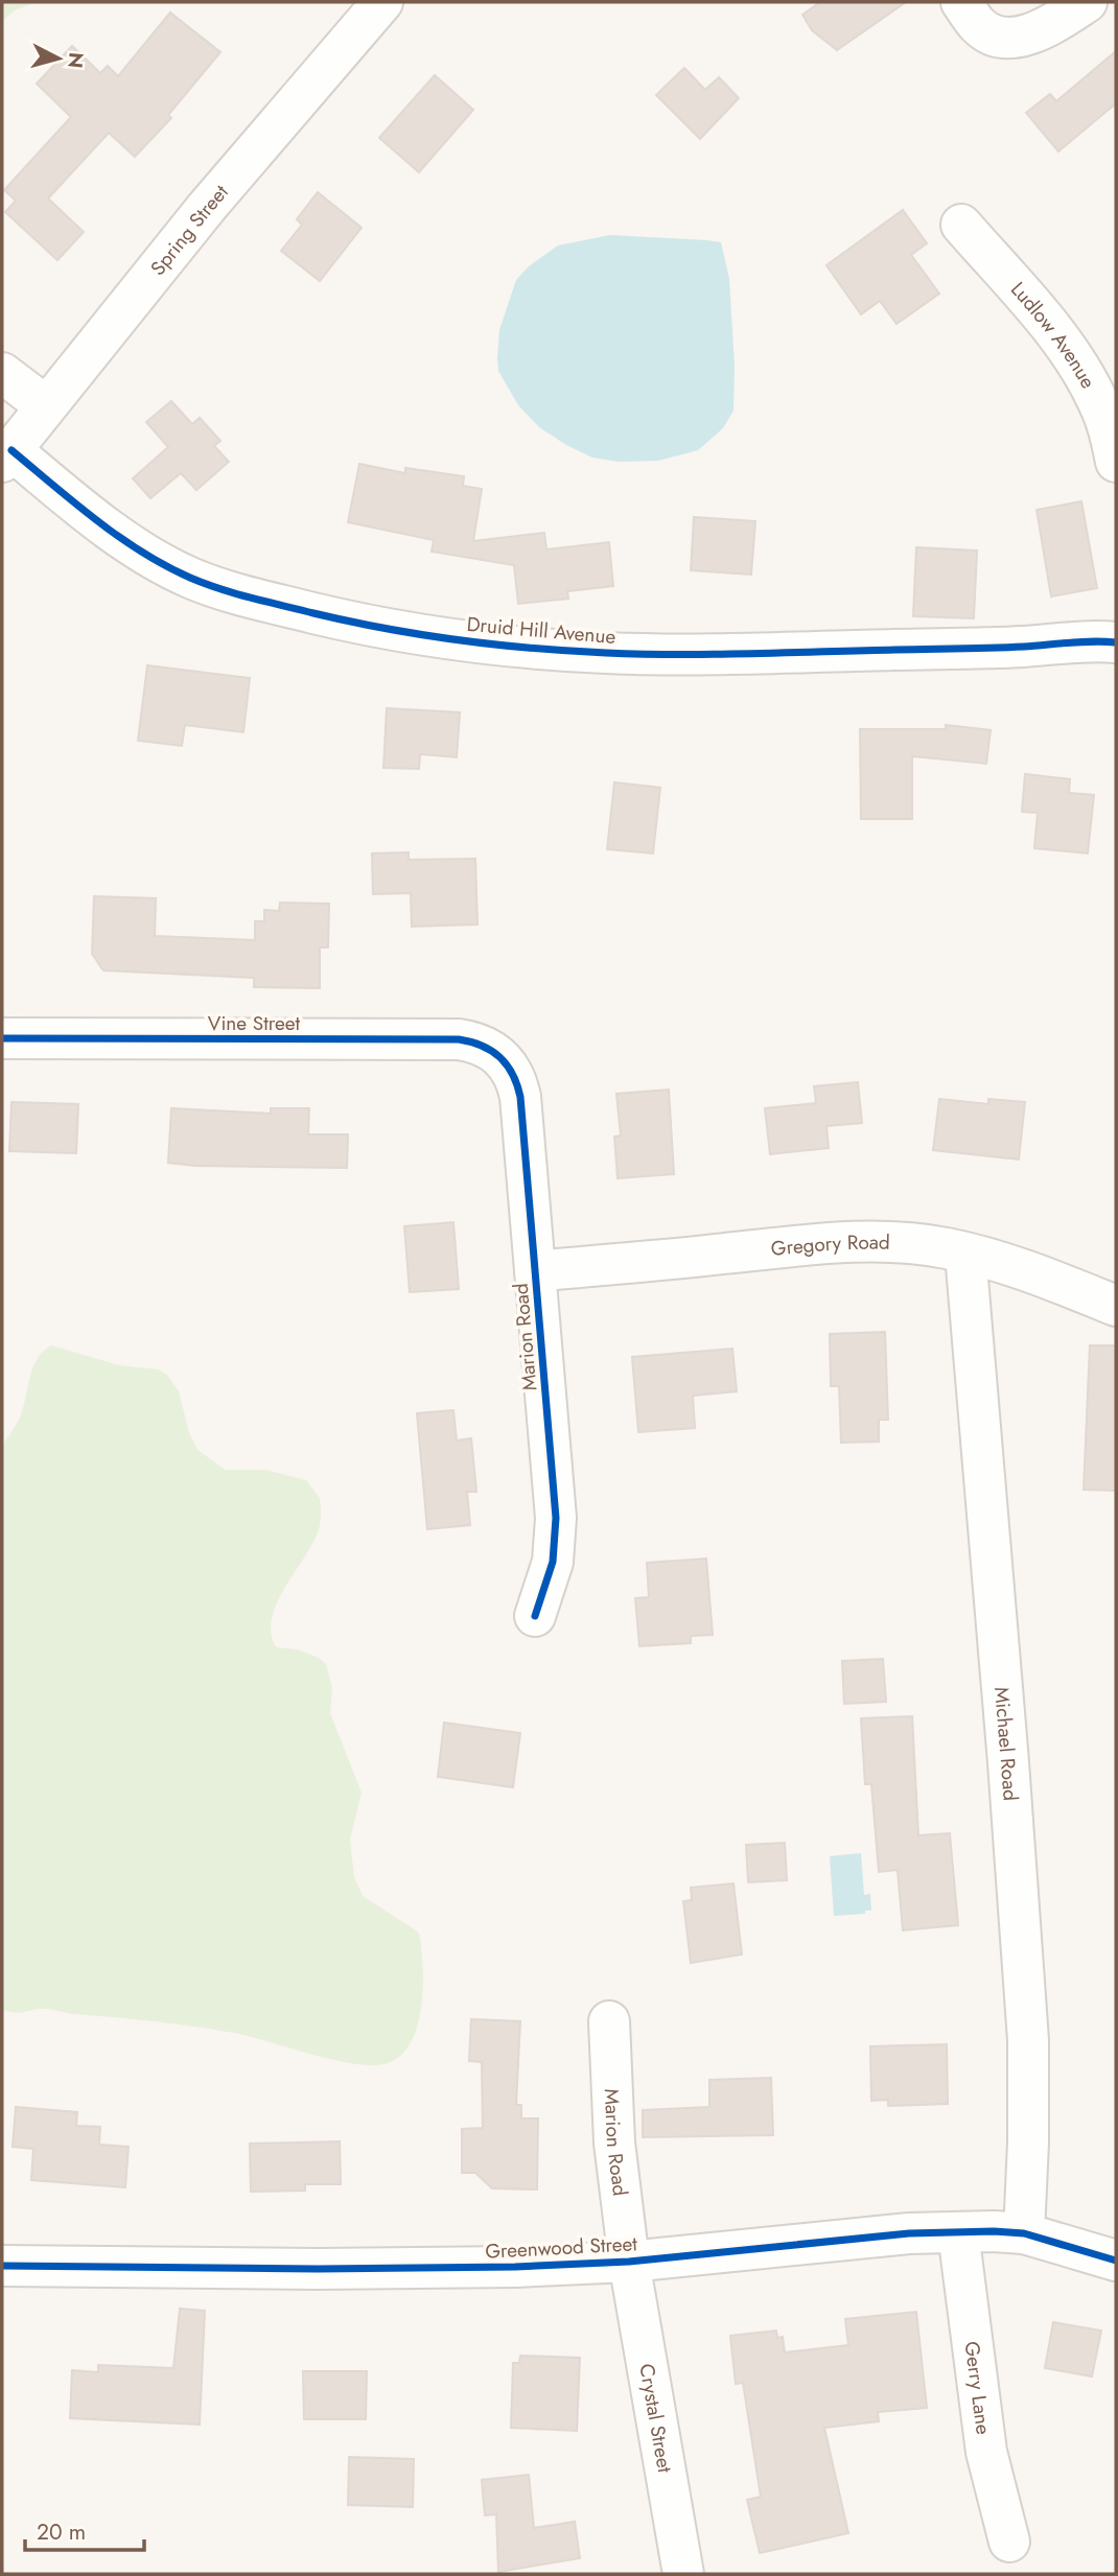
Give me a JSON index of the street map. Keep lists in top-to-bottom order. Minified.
{"streets":{"street":["Spring Street","Ludlow Avenue","Druid Hill Avenue","Vine Street","Gregory Road","Marion Road","Michael Road","Greenwood Street","Gerry Lane","Crystal Street"]},"crossings":[["Spring Street","Druid Hill Avenue"],["Vine Street","Marion Road"],["Gregory Road","Marion Road"],["Gregory Road","Michael Road"],["Marion Road","Greenwood Street"],["Marion Road","Crystal Street"],["Michael Road","Greenwood Street"],["Greenwood Street","Gerry Lane"],["Greenwood Street","Crystal Street"]],"scale_bar":"20 m","north":"right"}
